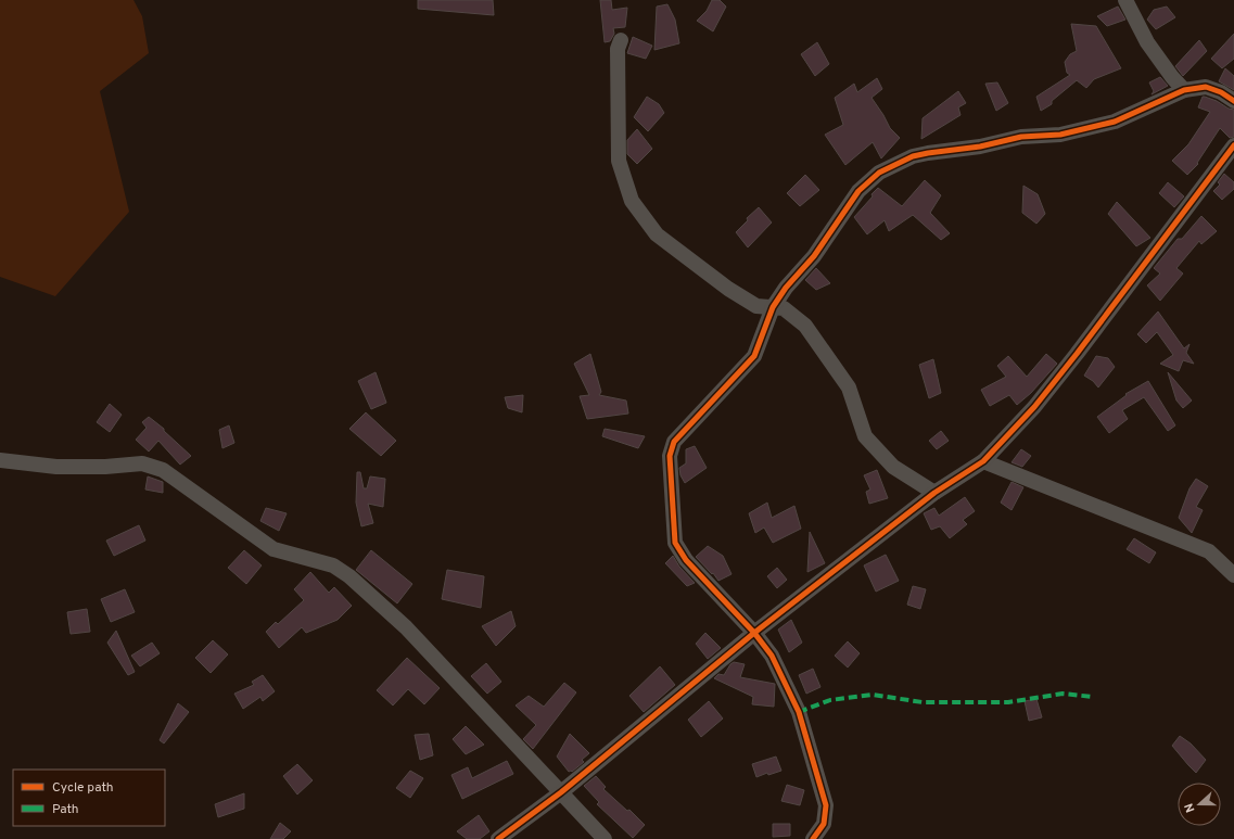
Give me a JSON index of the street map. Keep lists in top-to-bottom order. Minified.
{"legend":["Cycle path","Path"],"north":"left"}
